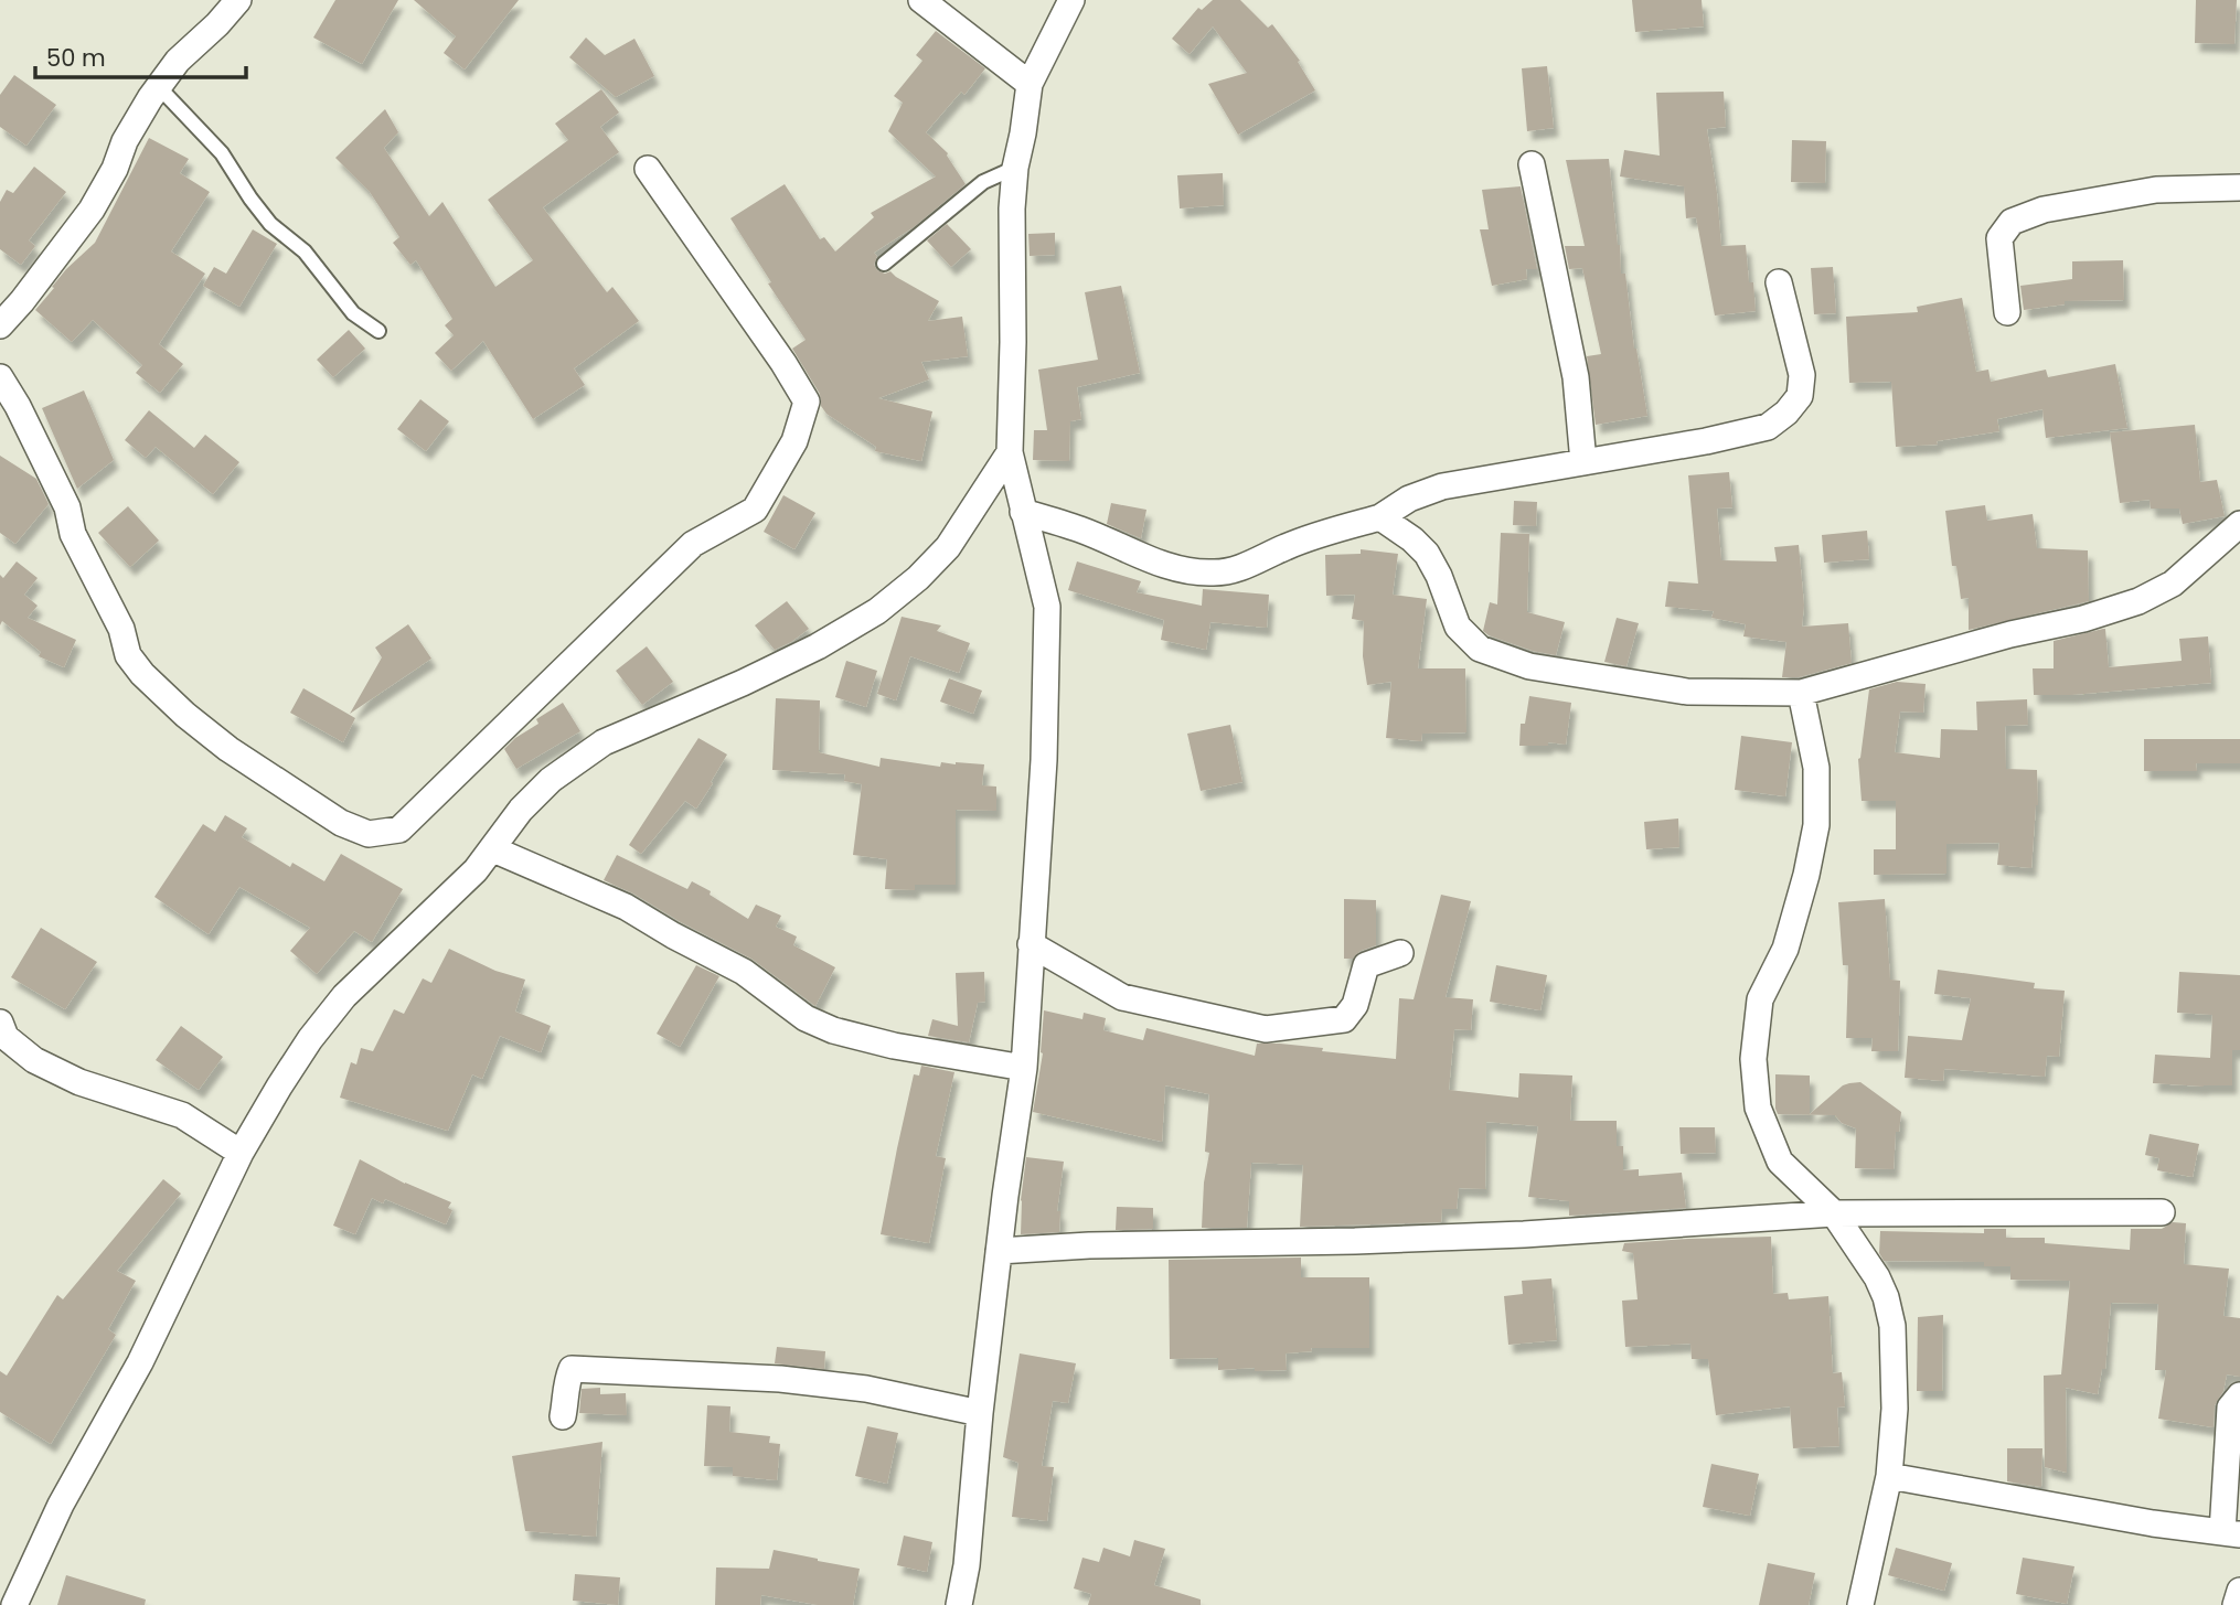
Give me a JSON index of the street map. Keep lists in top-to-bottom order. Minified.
{"scale_bar":"50 m"}
